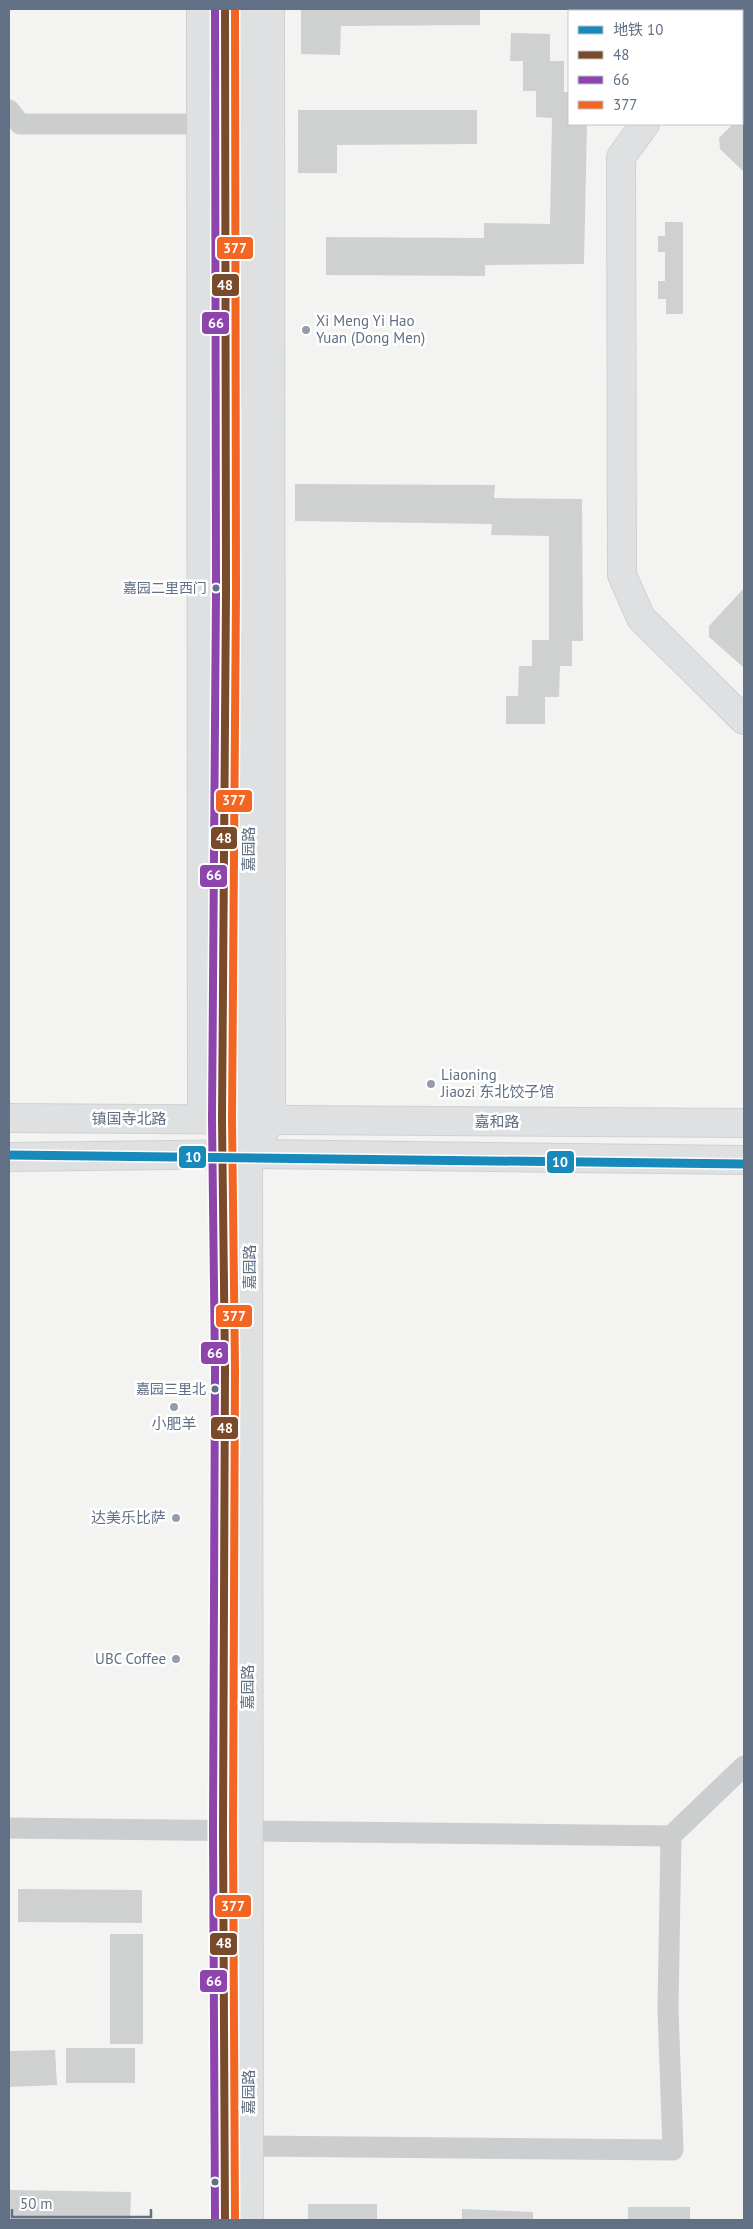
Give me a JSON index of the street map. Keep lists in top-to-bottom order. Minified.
{"streets":{"main road":["嘉园路","镇国寺北路","嘉和路"]},"crossings":[["嘉园路","镇国寺北路"],["嘉园路","嘉和路"],["镇国寺北路","嘉和路"]],"places":["Xi Meng Yi Hao Yuan (Dong Men)","嘉园二里西门","Liaoning Jiaozi 东北饺子馆","嘉园三里北","小肥羊","达美乐比萨","UBC Coffee"],"lines":["transit line 48","transit line 66","transit line 377","metro line 10"],"legend":["地铁 10","48","66","377"],"scale_bar":"50 m"}
